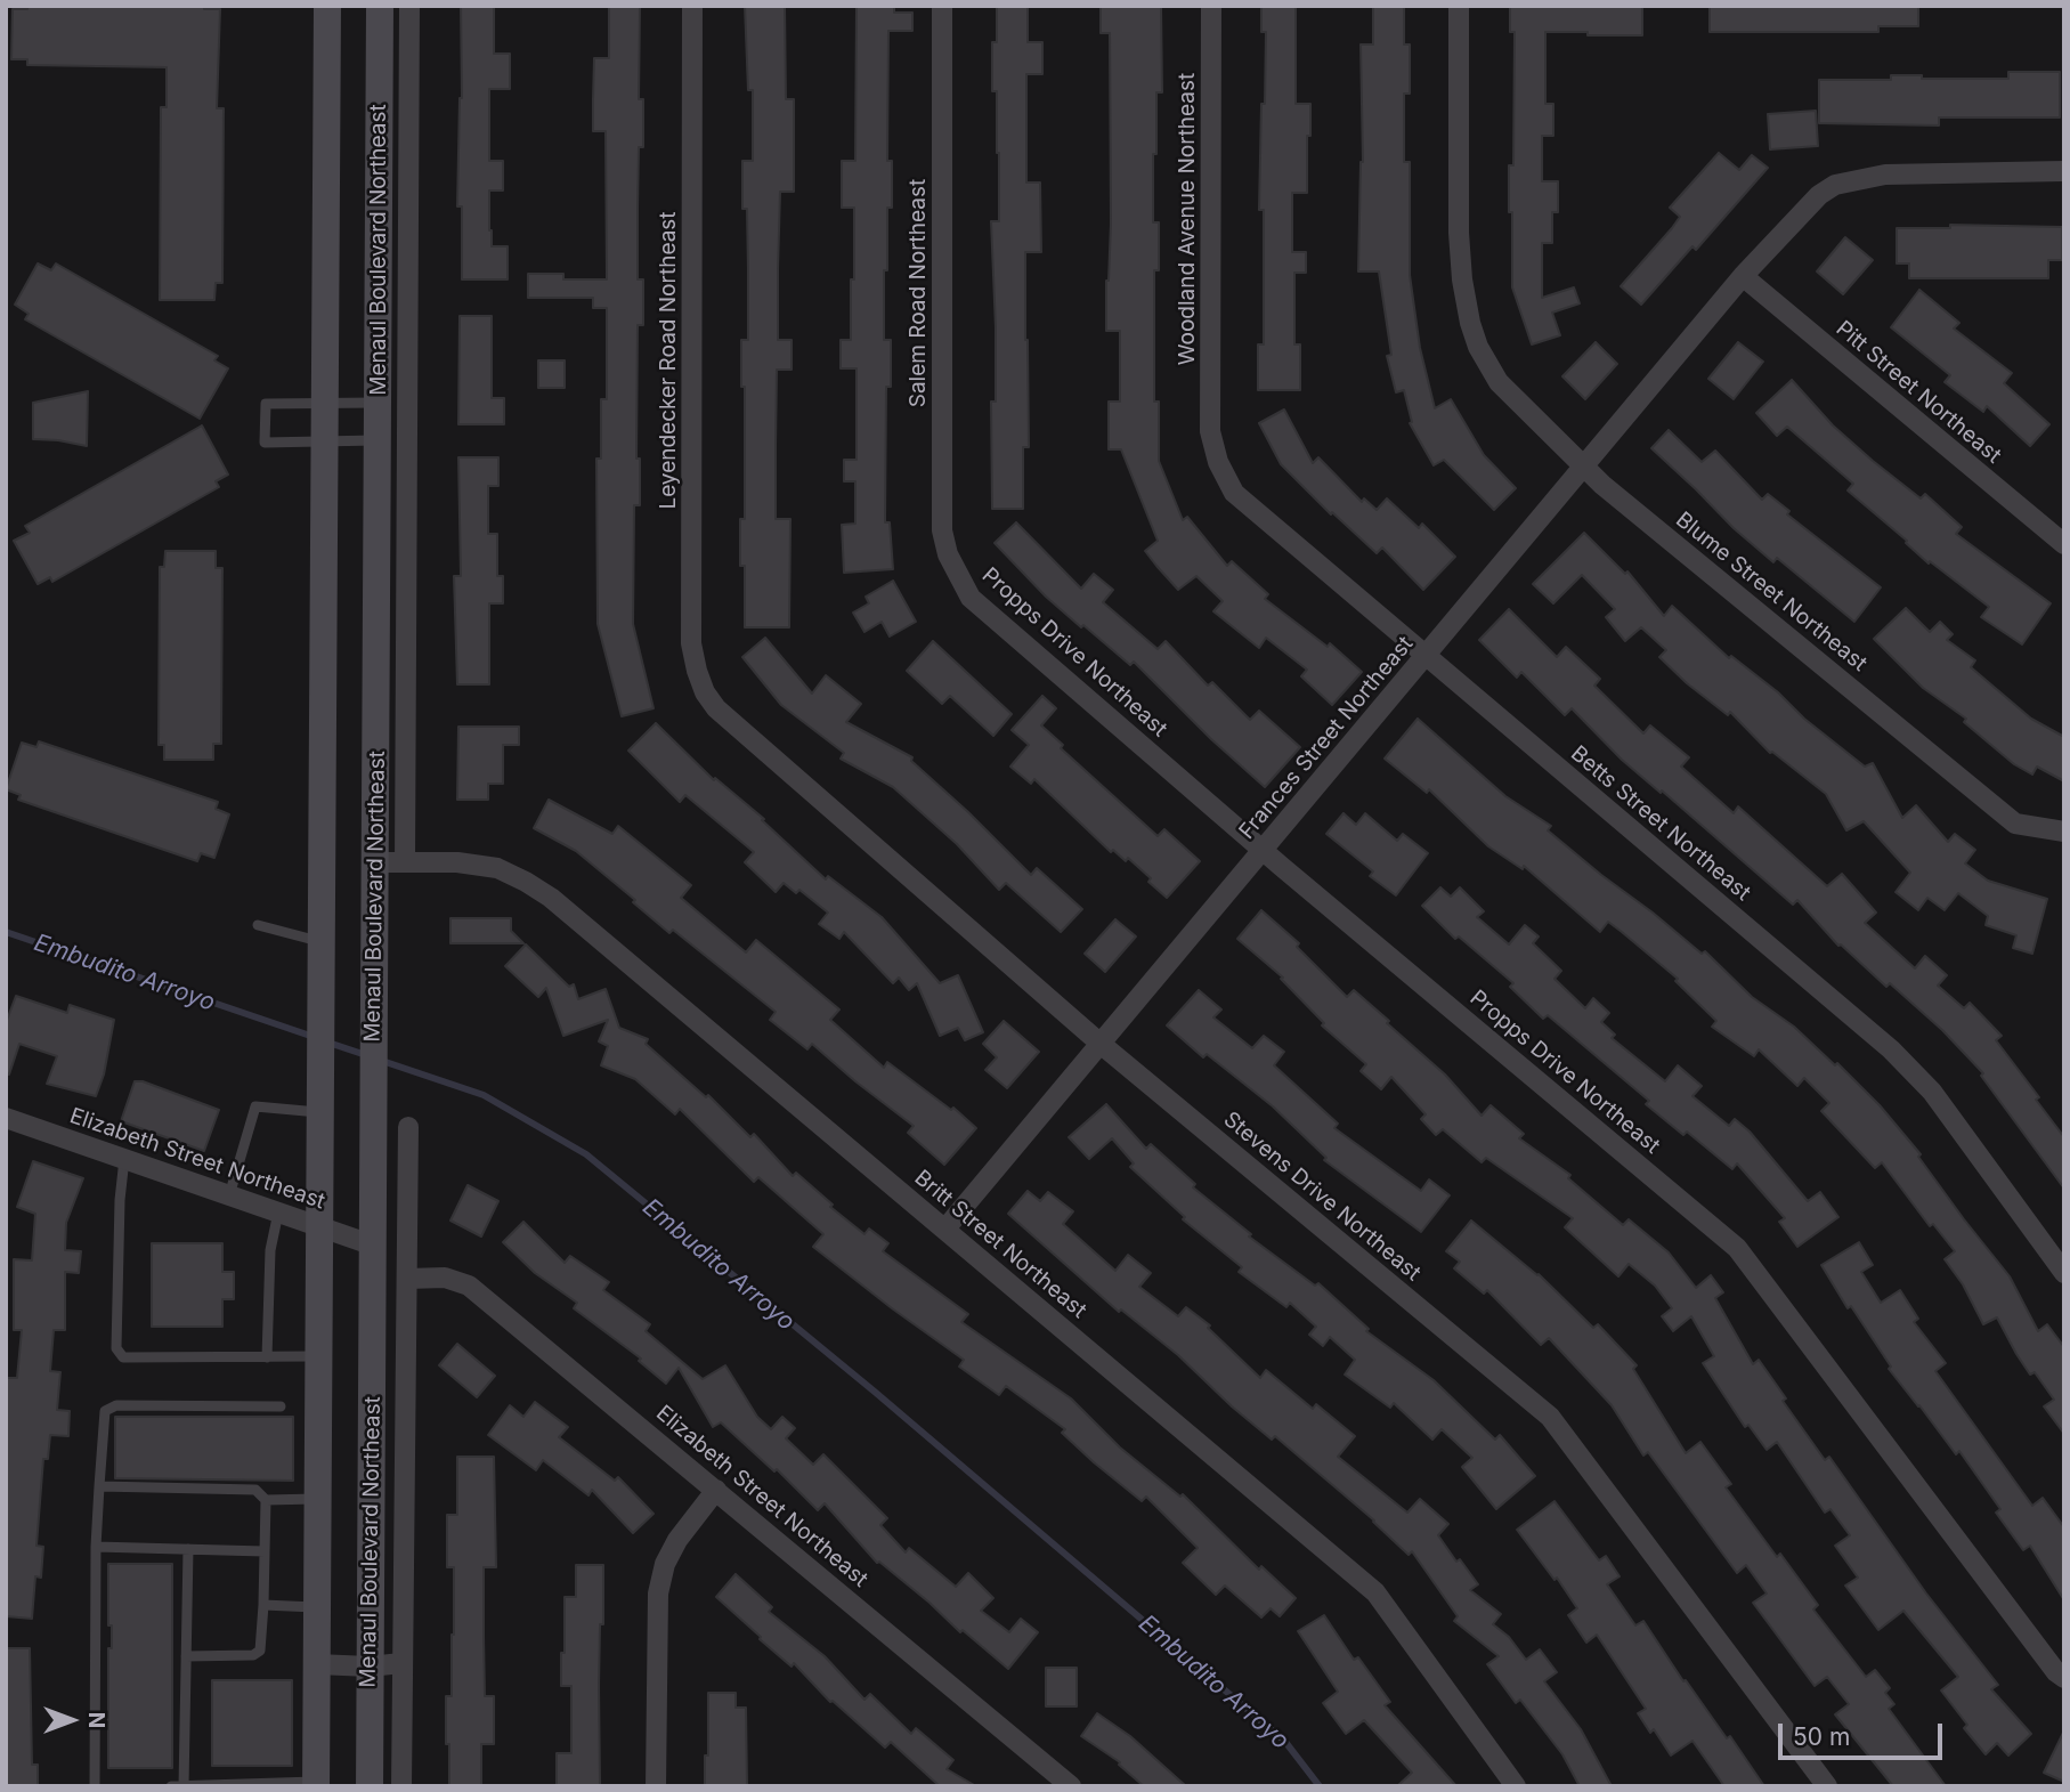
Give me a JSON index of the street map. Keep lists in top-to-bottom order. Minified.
{"streets":{"main road":["Menaul Boulevard Northeast"],"street":["Woodland Avenue Northeast","Salem Road Northeast","Leyendecker Road Northeast","Pitt Street Northeast","Blume Street Northeast","Propps Drive Northeast","Frances Street Northeast","Betts Street Northeast","Elizabeth Street Northeast","Stevens Drive Northeast","Britt Street Northeast"]},"crossings":[["Woodland Avenue Northeast","Betts Street Northeast"],["Menaul Boulevard Northeast","Elizabeth Street Northeast"],["Menaul Boulevard Northeast","Britt Street Northeast"],["Salem Road Northeast","Propps Drive Northeast"],["Leyendecker Road Northeast","Stevens Drive Northeast"],["Pitt Street Northeast","Frances Street Northeast"],["Blume Street Northeast","Frances Street Northeast"],["Propps Drive Northeast","Frances Street Northeast"],["Frances Street Northeast","Betts Street Northeast"],["Frances Street Northeast","Stevens Drive Northeast"],["Frances Street Northeast","Britt Street Northeast"]],"water":["Embudito Arroyo"],"scale_bar":"50 m","north":"right"}
